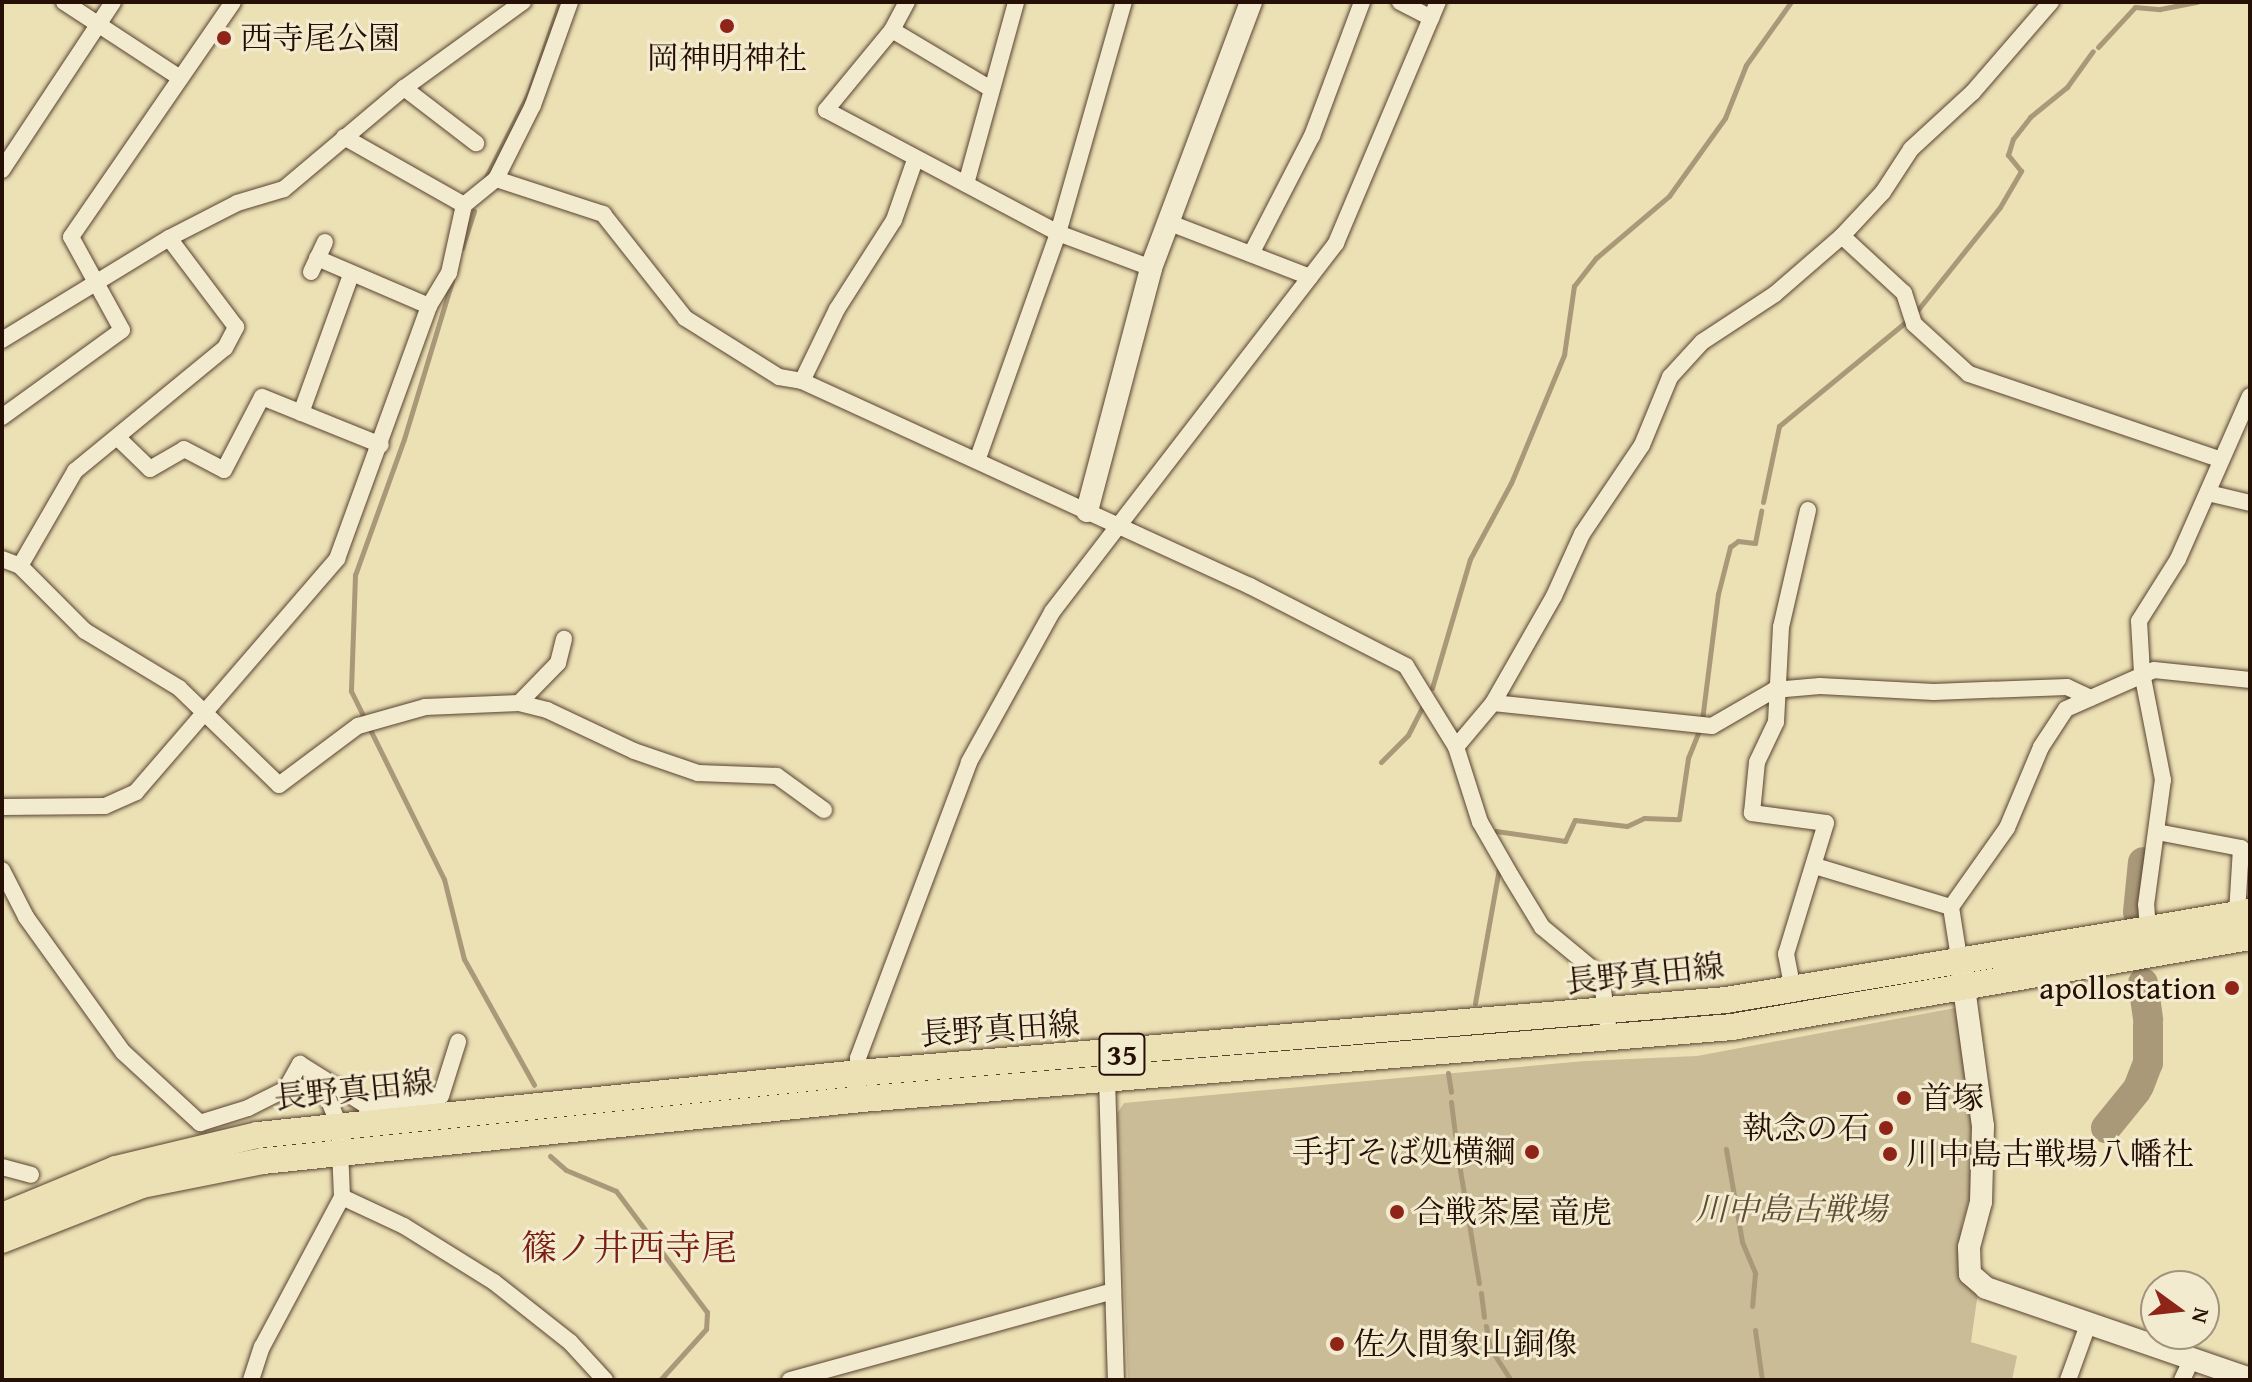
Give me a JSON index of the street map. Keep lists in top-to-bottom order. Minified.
{"streets":{"main road":["長野真田線","35"]},"districts":["篠ノ井西寺尾"],"parks":["川中島古戦場"],"places":["岡神明神社","西寺尾公園","apollostation","首塚","執念の石","手打そば処横綱","川中島古戦場八幡社","合戦茶屋 竜虎","佐久間象山銅像"],"north":"right"}
